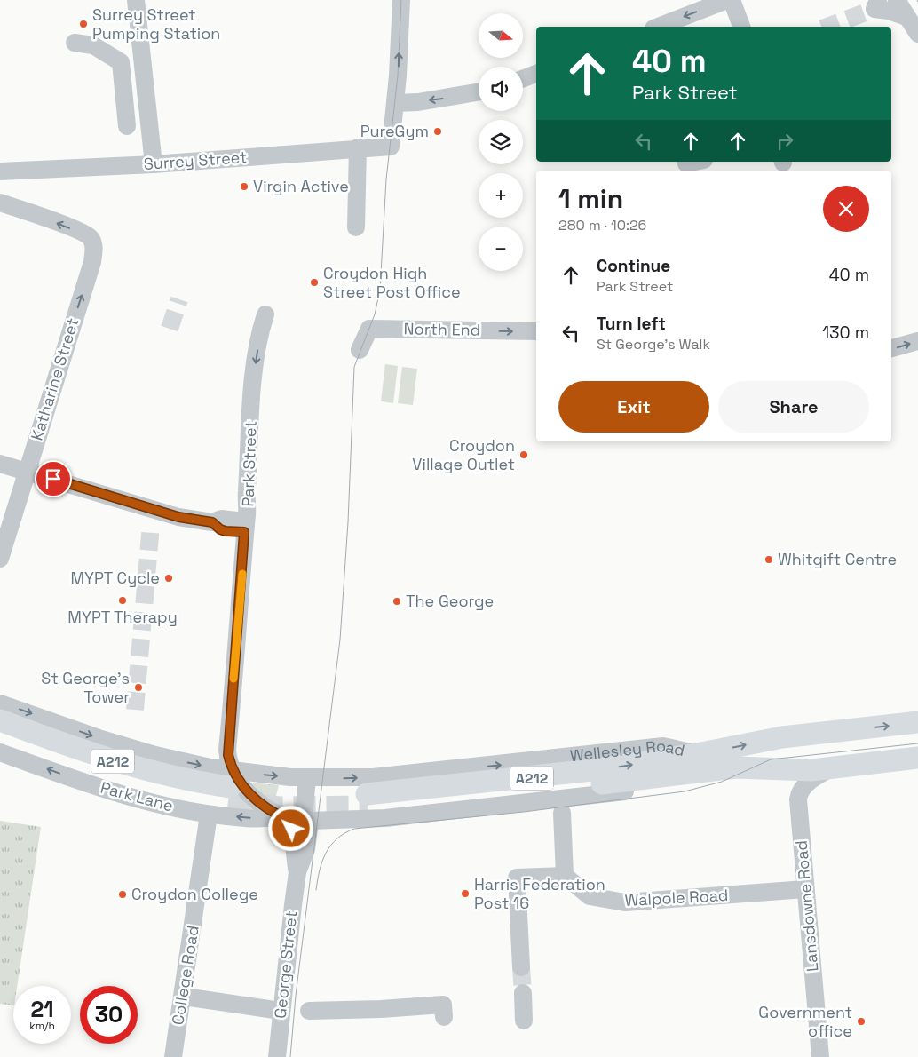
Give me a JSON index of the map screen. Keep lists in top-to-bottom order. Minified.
{"streets":{"main road":["Wellesley Road","A212"],"street":["Surrey Street","North End","Katharine Street","Park Street","Park Lane","Walpole Road","Lansdowne Road","George Street","College Road"]},"crossings":[["Park Street","A212"],["Wellesley Road","A212"],["Wellesley Road","Park Lane"],["Wellesley Road","Lansdowne Road"],["Wellesley Road","George Street"],["Park Lane","George Street"],["Park Lane","College Road"],["Walpole Road","Lansdowne Road"]],"one_way":["North End","Park Street"],"places":["Surrey Street Pumping Station","PureGym","Virgin Active","Croydon High Street Post Office","Croydon Village Outlet","Whitgift Centre","MYPT Cycle","MYPT Therapy","The George","St George's Tower","Harris Federation Post 16","Croydon College","Government office"],"north":"right","page":{"map_buttons":["+","−"],"turn":["40 m","Park Street"],"heading":["1 min","280 m · 10:26"],"list":[{"name":"Continue","note":"Park Street","value":"40 m"},{"name":"Turn left","note":"St George's Walk","value":"130 m"}],"buttons":["Exit","Share"],"speed":"21 km/h","limit":"30"}}
